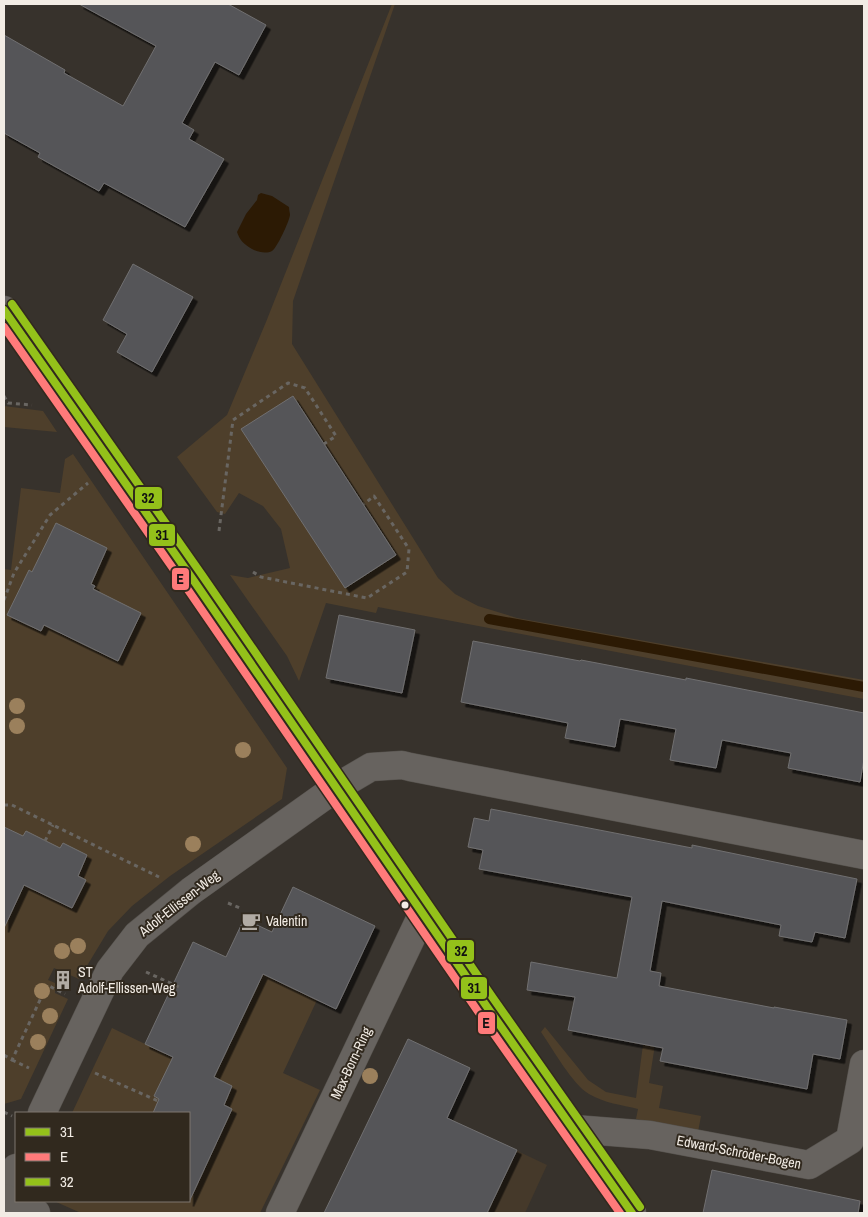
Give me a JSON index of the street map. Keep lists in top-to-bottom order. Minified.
{"streets":{"street":["Adolf-Ellissen-Weg","Max-Born-Ring","Edward-Schröder-Bogen"]},"places":{"cafe":["Valentin"],"building":["ST Adolf-Ellissen-Weg"]},"lines":["transit line 32","transit line 31","transit line E"],"legend":["31","E","32"]}
